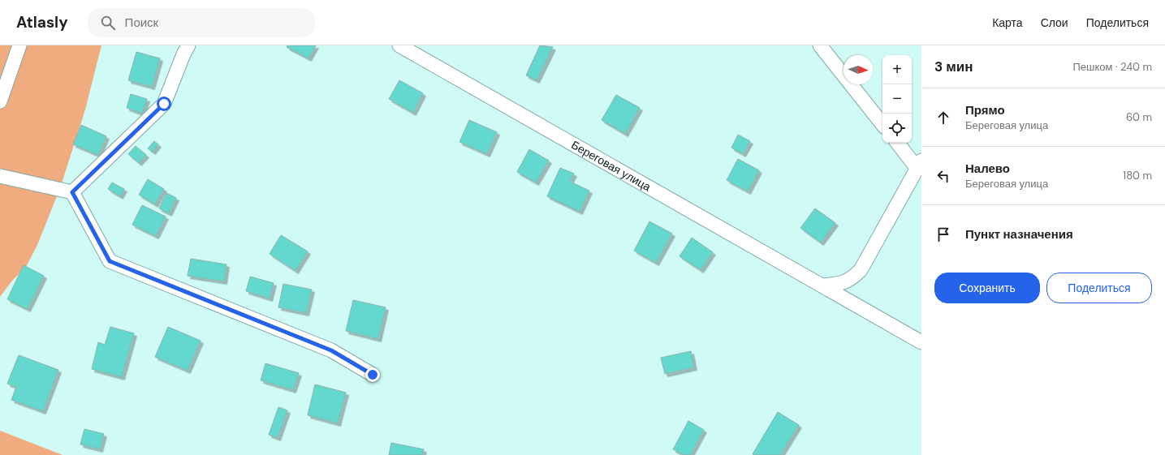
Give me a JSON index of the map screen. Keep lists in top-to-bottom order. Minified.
{"streets":{"street":["Береговая улица"]},"north":"right","page":{"header":"Atlasly","search":"Поиск","nav":["Карта","Слои","Поделиться"],"heading":["3 мин","Пешком · 240 m"],"map_buttons":["+","−"],"list":[["Прямо","Береговая улица","60 m"],["Налево","Береговая улица","180 m"],"Пункт назначения"],"buttons":["Сохранить","Поделиться"]}}
